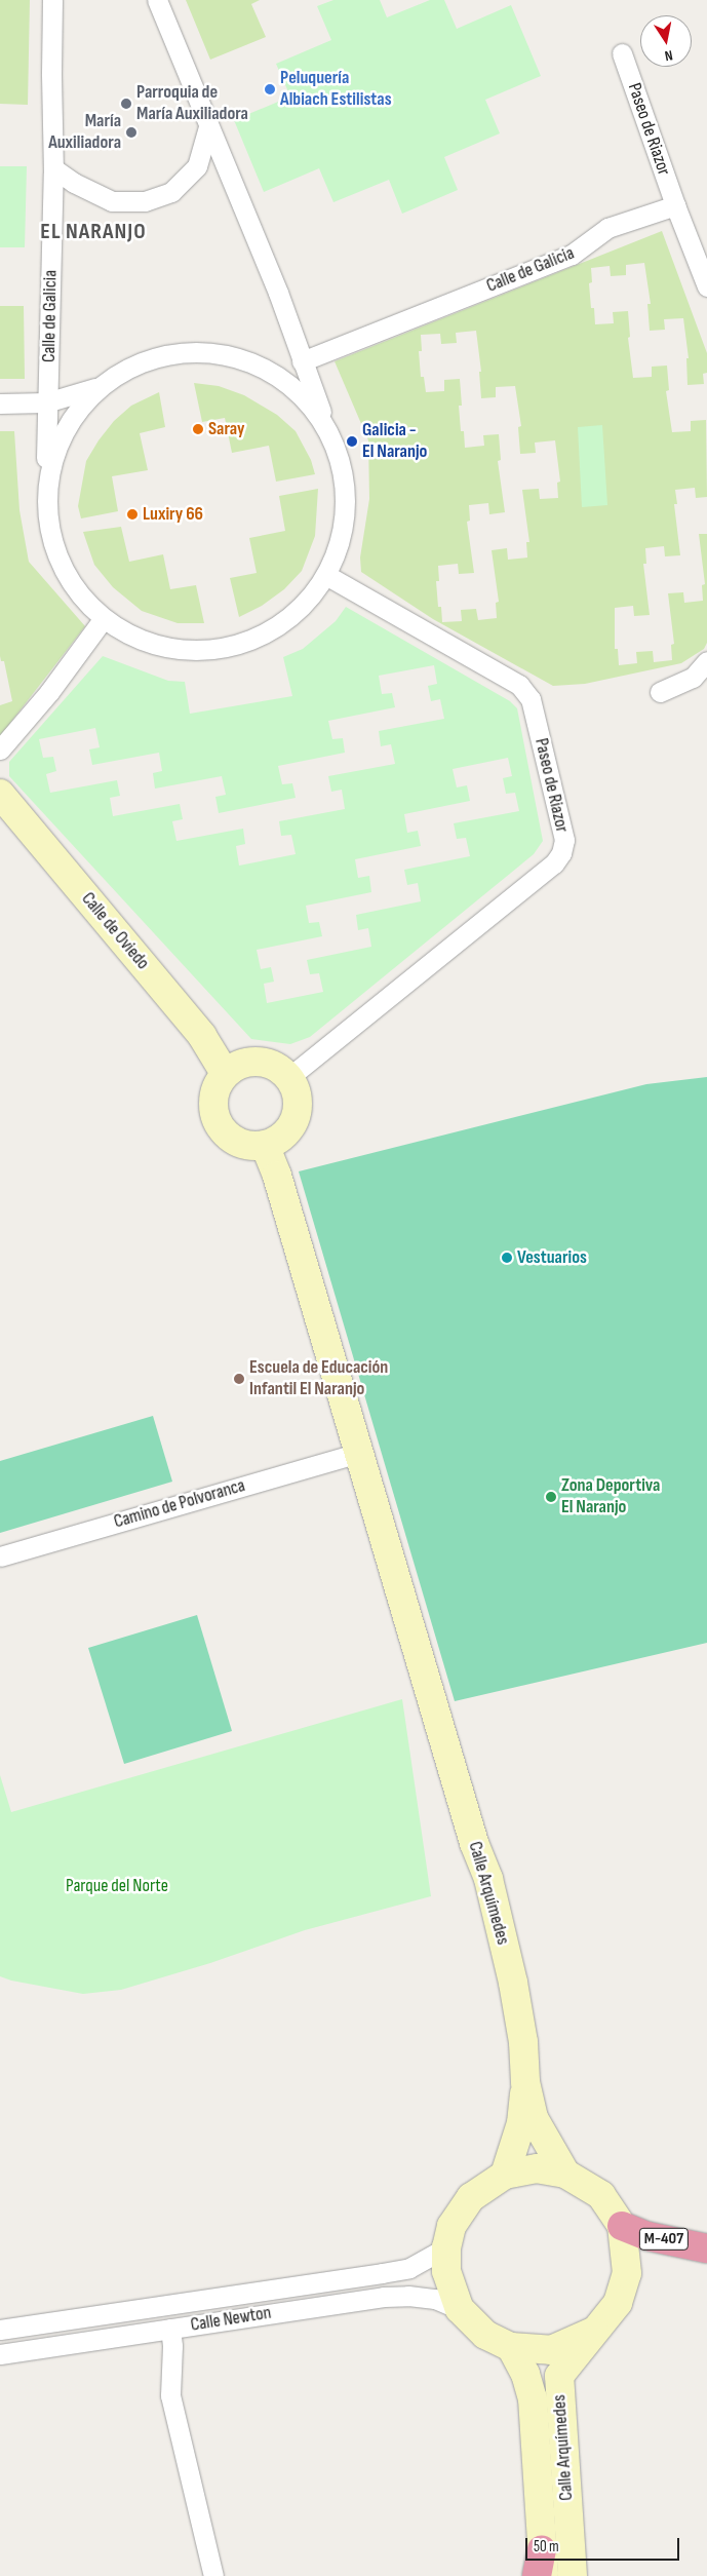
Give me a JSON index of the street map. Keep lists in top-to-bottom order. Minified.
{"streets":{"highway":["M-407"],"street":["Paseo de Riazor","Calle de Galicia","Calle de Oviedo","Camino de Polvoranca","Calle Arquímedes","Calle Newton"]},"crossings":[["Paseo de Riazor","Calle de Galicia"],["Paseo de Riazor","Calle de Oviedo"],["Camino de Polvoranca","Calle Arquímedes"],["Calle Arquímedes","M-407"],["Calle Arquímedes","Calle Newton"],["M-407","Calle Newton"]],"districts":["EL NARANJO"],"parks":["Parque del Norte"],"places":["Peluquería Albiach Estilistas","Parroquia de María Auxiliadora","María Auxiliadora","Saray","Galicia - El Naranjo","Luxiry 66","Vestuarios","Escuela de Educación Infantil El Naranjo","Zona Deportiva El Naranjo"],"scale_bar":"50 m","north":"bottom"}
